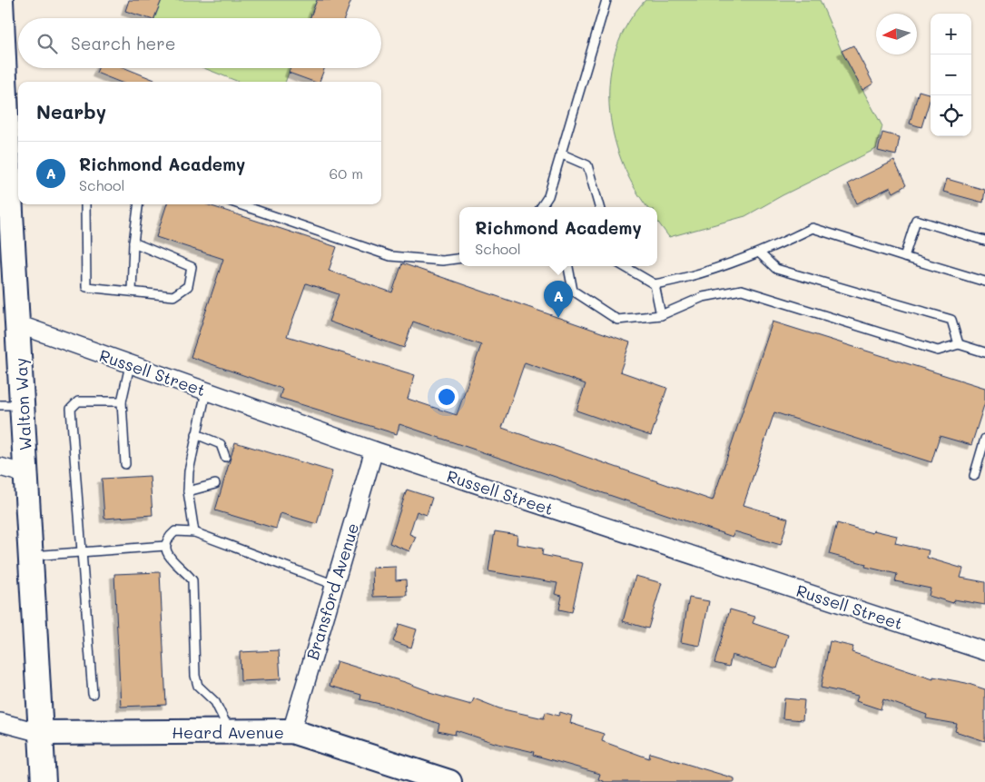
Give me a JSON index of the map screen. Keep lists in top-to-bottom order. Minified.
{"streets":{"main road":["Walton Way","Heard Avenue"],"street":["Russell Street","Bransford Avenue"]},"crossings":[["Russell Street","Walton Way"],["Russell Street","Bransford Avenue"],["Walton Way","Heard Avenue"],["Bransford Avenue","Heard Avenue"]],"north":"left","page":{"map_buttons":["+","−"],"search":"Search here","heading":"Nearby","list":[{"mark":"A","name":"Richmond Academy","note":"School","value":"60 m"}],"popup":["Richmond Academy","School"],"pins":"A"}}
